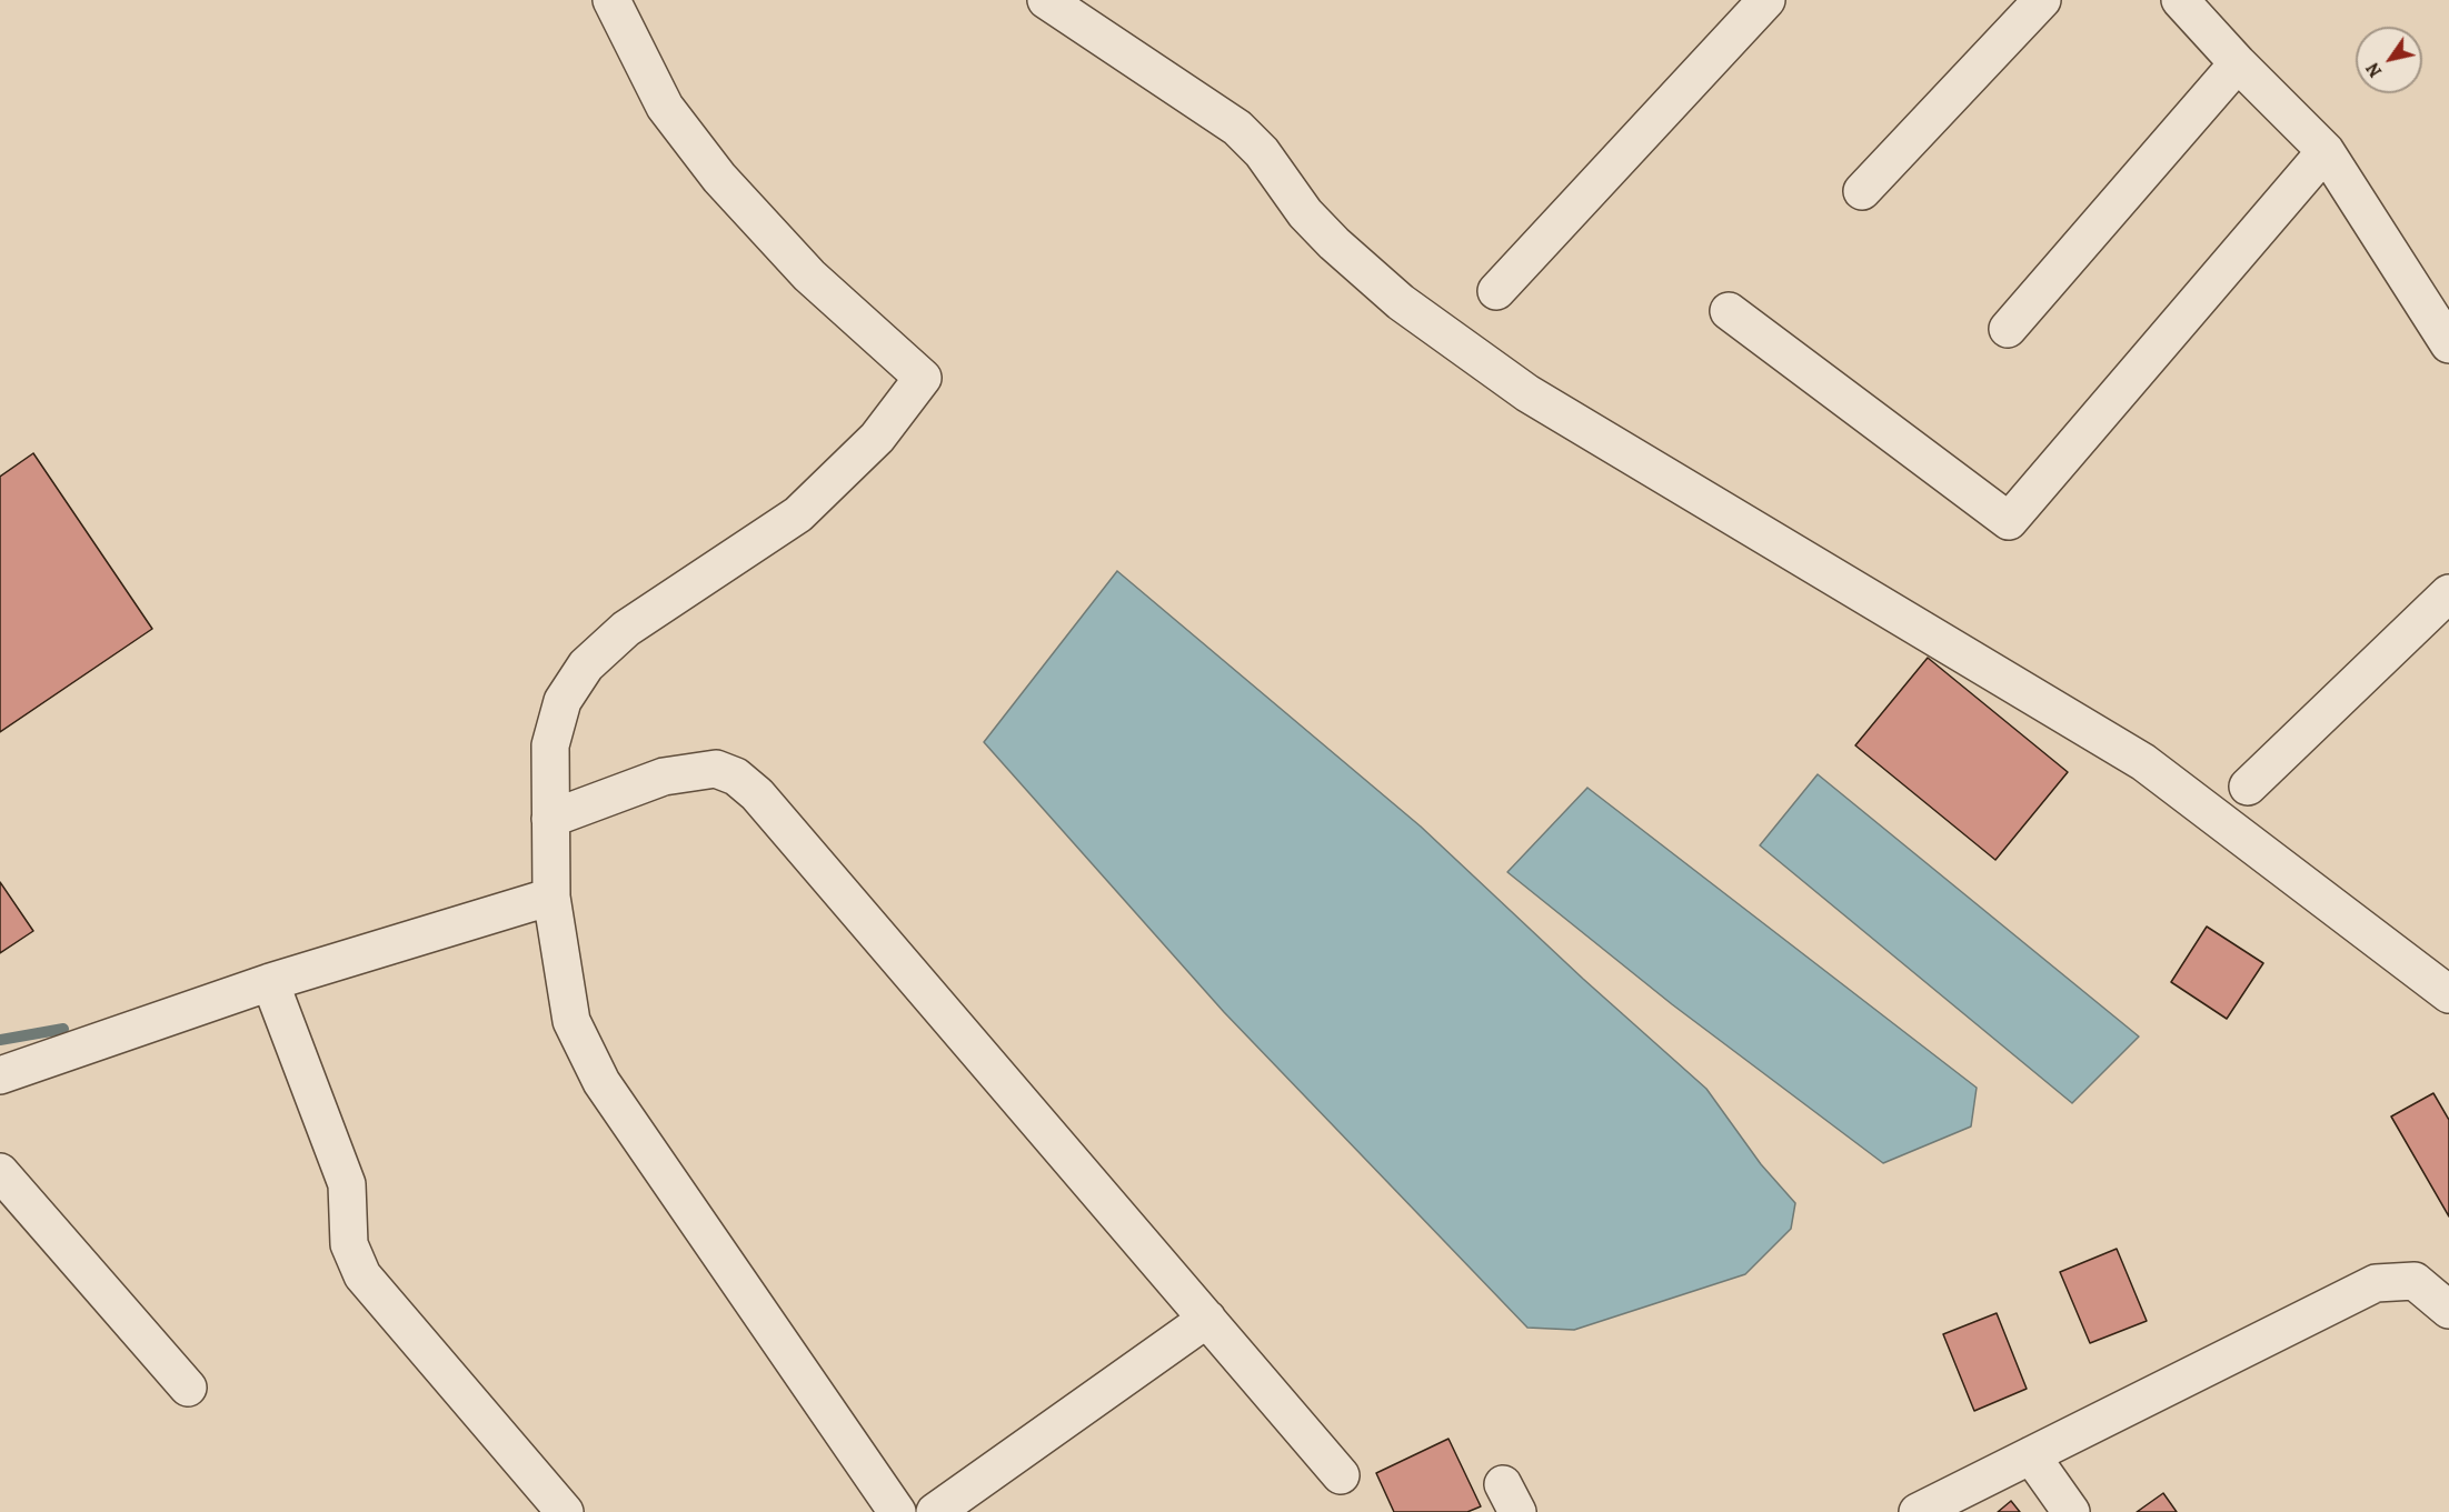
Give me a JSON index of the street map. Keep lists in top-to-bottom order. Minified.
{"north":"bottom left"}
